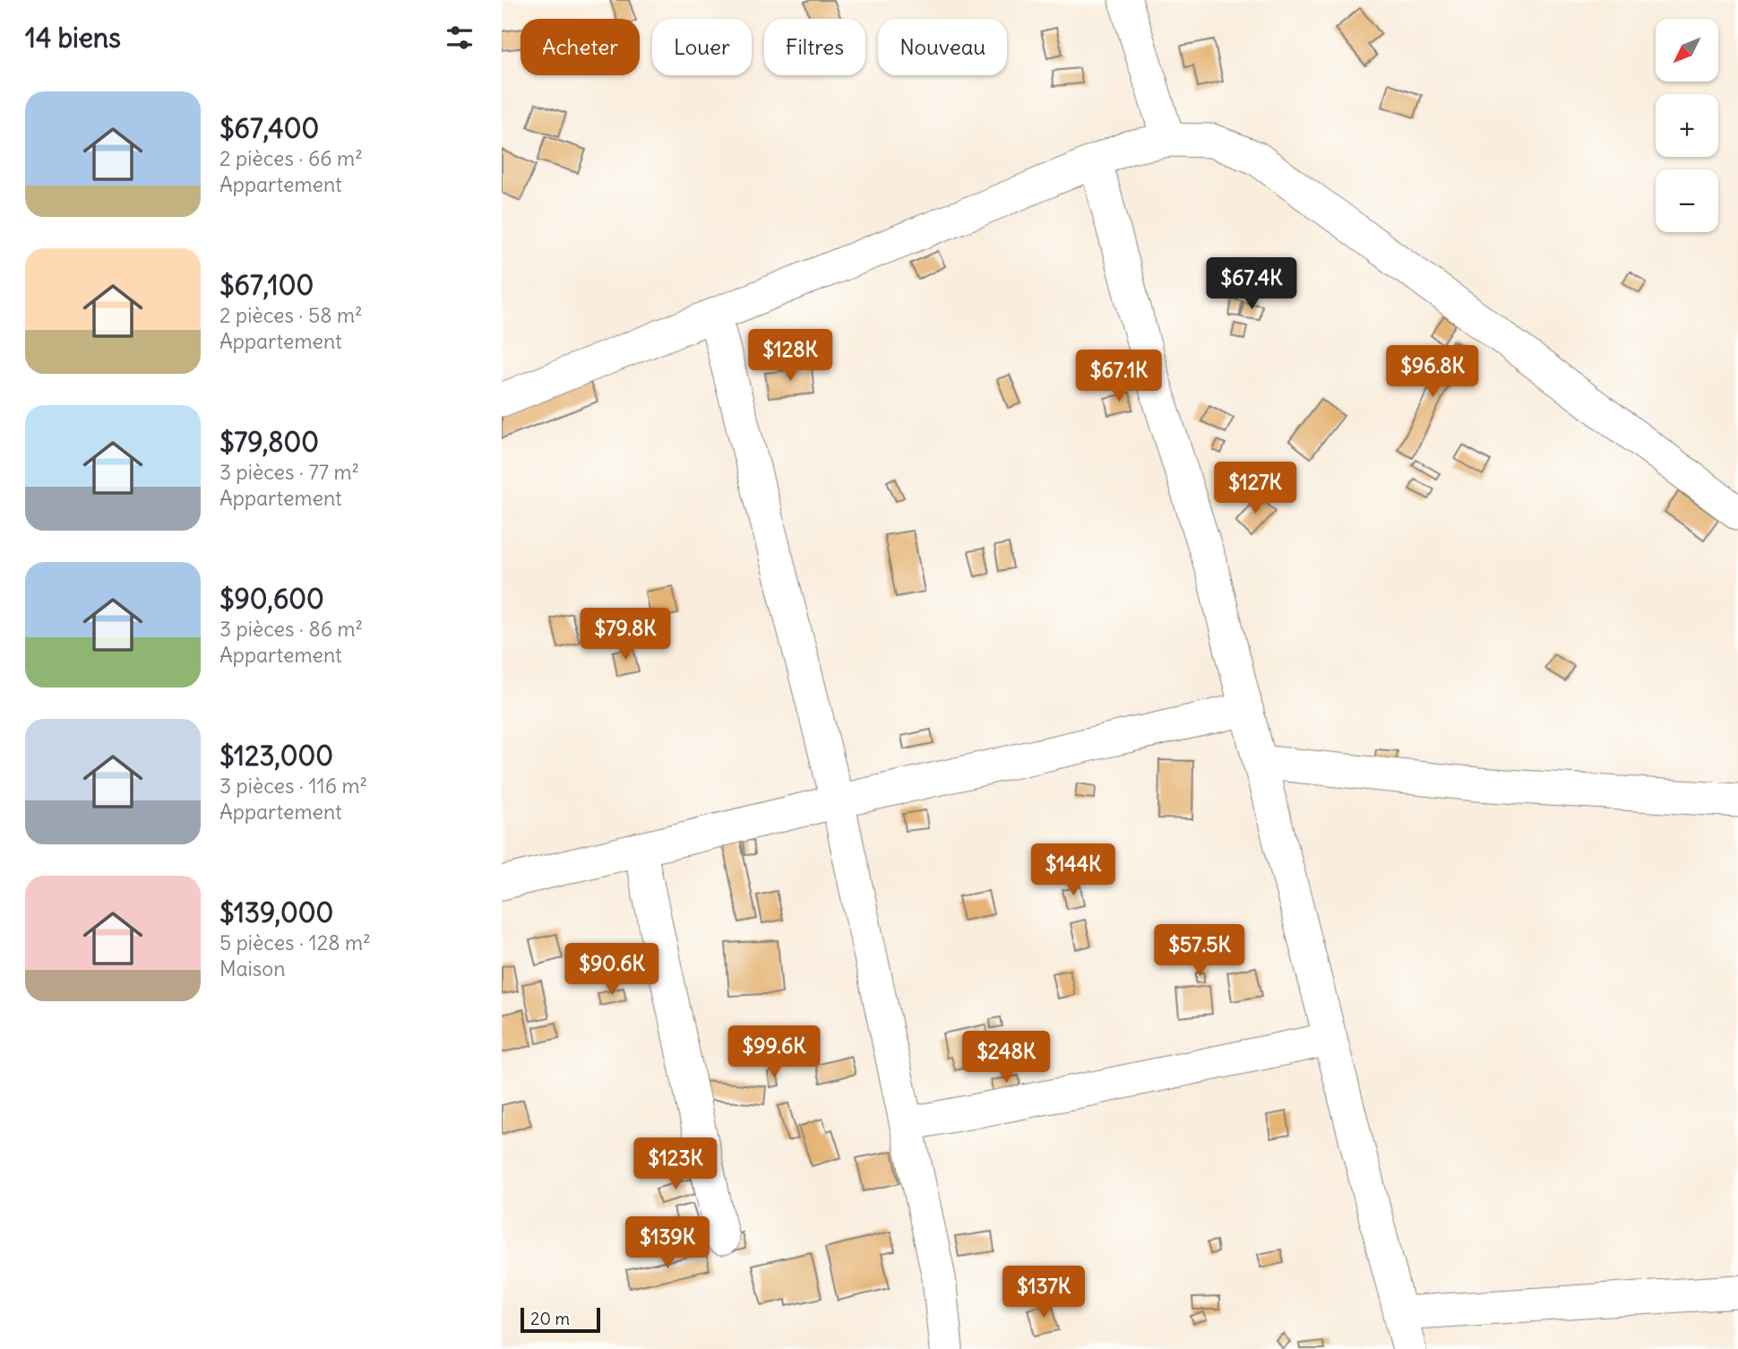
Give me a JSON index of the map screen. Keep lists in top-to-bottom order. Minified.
{"scale_bar":"20 m","north":"bottom left","page":{"heading":"14 biens","map_buttons":["+","−"],"chip":["Acheter","Louer","Filtres","Nouveau"],"list":[{"name":"$67,400","note":"2 pièces · 66 m² · Appartement"},{"name":"$67,100","note":"2 pièces · 58 m² · Appartement"},{"name":"$79,800","note":"3 pièces · 77 m² · Appartement"},{"name":"$90,600","note":"3 pièces · 86 m² · Appartement"},{"name":"$123,000","note":"3 pièces · 116 m² · Appartement"},{"name":"$139,000","note":"5 pièces · 128 m² · Maison"}],"price":["$67.4K","$128K","$96.8K","$67.1K","$127K","$79.8K","$144K","$57.5K","$90.6K","$99.6K","$248K","$123K","$139K","$137K"],"scale":"20 m"}}
